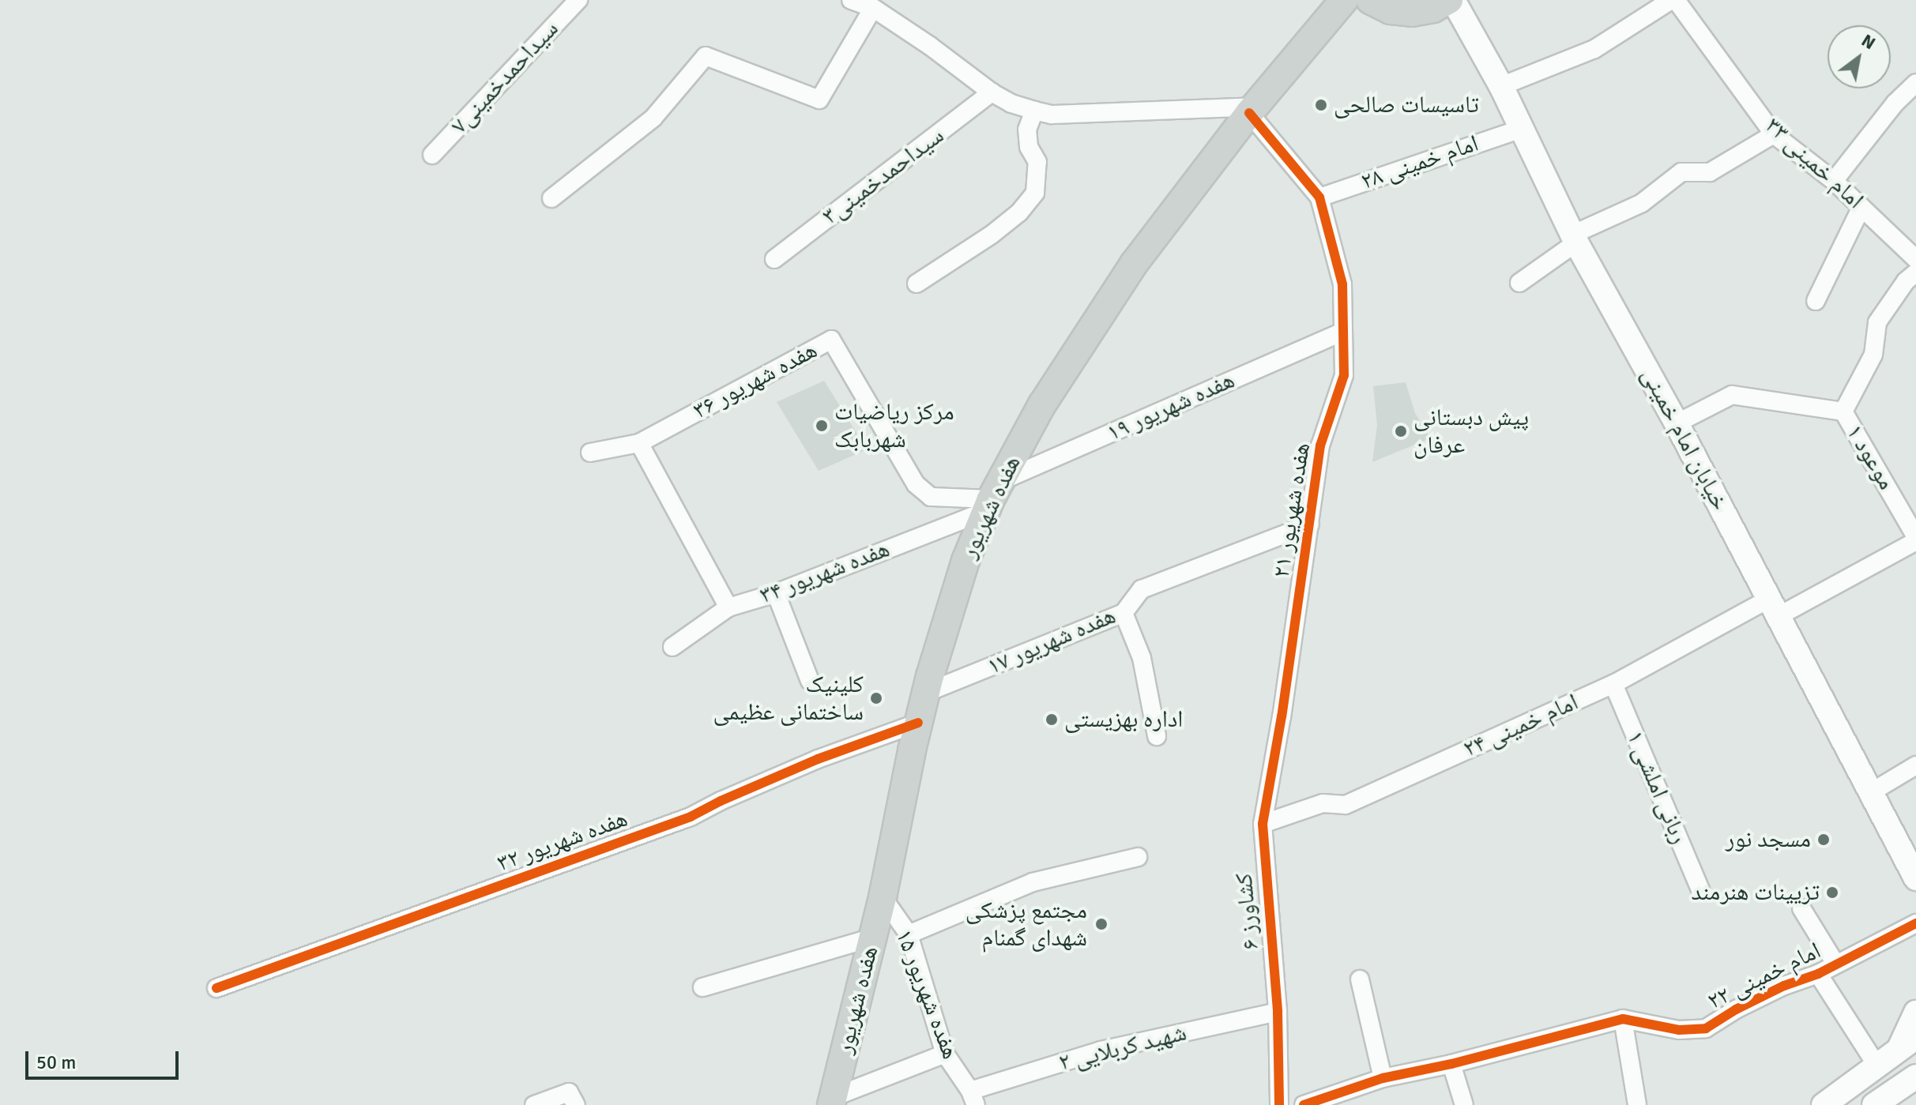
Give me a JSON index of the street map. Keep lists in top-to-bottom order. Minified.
{"streets":{"main road":["خیابان امام خمینی","هفده شهریور"],"street":["سیداحمدخمینی۷","امام خمینی ۲۸","امام خمینی ۳۳","سیداحمدخمینی۳","هفده شهریور ۳۶","هفده شهریور ۱۹","موعود ۱","هفده شهریور ۲۱","هفده شهریور ۳۴","هفده شهریور ۱۷","امام خمینی ۲۴","ربانی املشی ۱","هفده شهریور ۳۲","کشاورز ۶","امام خمینی ۲۲","هفده شهریور ۱۵","شهید کربلایی ۲"]},"crossings":[["امام خمینی ۲۸","خیابان امام خمینی"],["امام خمینی ۲۸","هفده شهریور ۲۱"],["هفده شهریور ۳۶","هفده شهریور ۱۹"],["هفده شهریور ۳۶","هفده شهریور"],["هفده شهریور ۳۶","هفده شهریور ۳۴"],["هفده شهریور ۱۹","هفده شهریور"],["هفده شهریور ۱۹","هفده شهریور ۲۱"],["هفده شهریور ۱۹","هفده شهریور ۳۴"],["خیابان امام خمینی","امام خمینی ۲۴"],["موعود ۱","امام خمینی ۲۴"],["هفده شهریور","هفده شهریور ۲۱"],["هفده شهریور","هفده شهریور ۳۴"],["هفده شهریور","هفده شهریور ۱۷"],["هفده شهریور","هفده شهریور ۳۲"],["هفده شهریور","هفده شهریور ۱۵"],["هفده شهریور ۲۱","هفده شهریور ۱۷"],["هفده شهریور ۲۱","کشاورز ۶"],["امام خمینی ۲۴","ربانی املشی ۱"],["امام خمینی ۲۴","کشاورز ۶"],["کشاورز ۶","شهید کربلایی ۲"],["هفده شهریور ۱۵","شهید کربلایی ۲"]],"places":["تاسیسات صالحی","مرکز ریاضیات شهربابک","پیش دبستانی عرفان","کلینیک ساختمانی عظیمی","اداره بهزیستی","مسجد نور","تزیینات هنرمند","مجتمع پزشکی شهدای گمنام"],"scale_bar":"50 m","north":"top right"}
